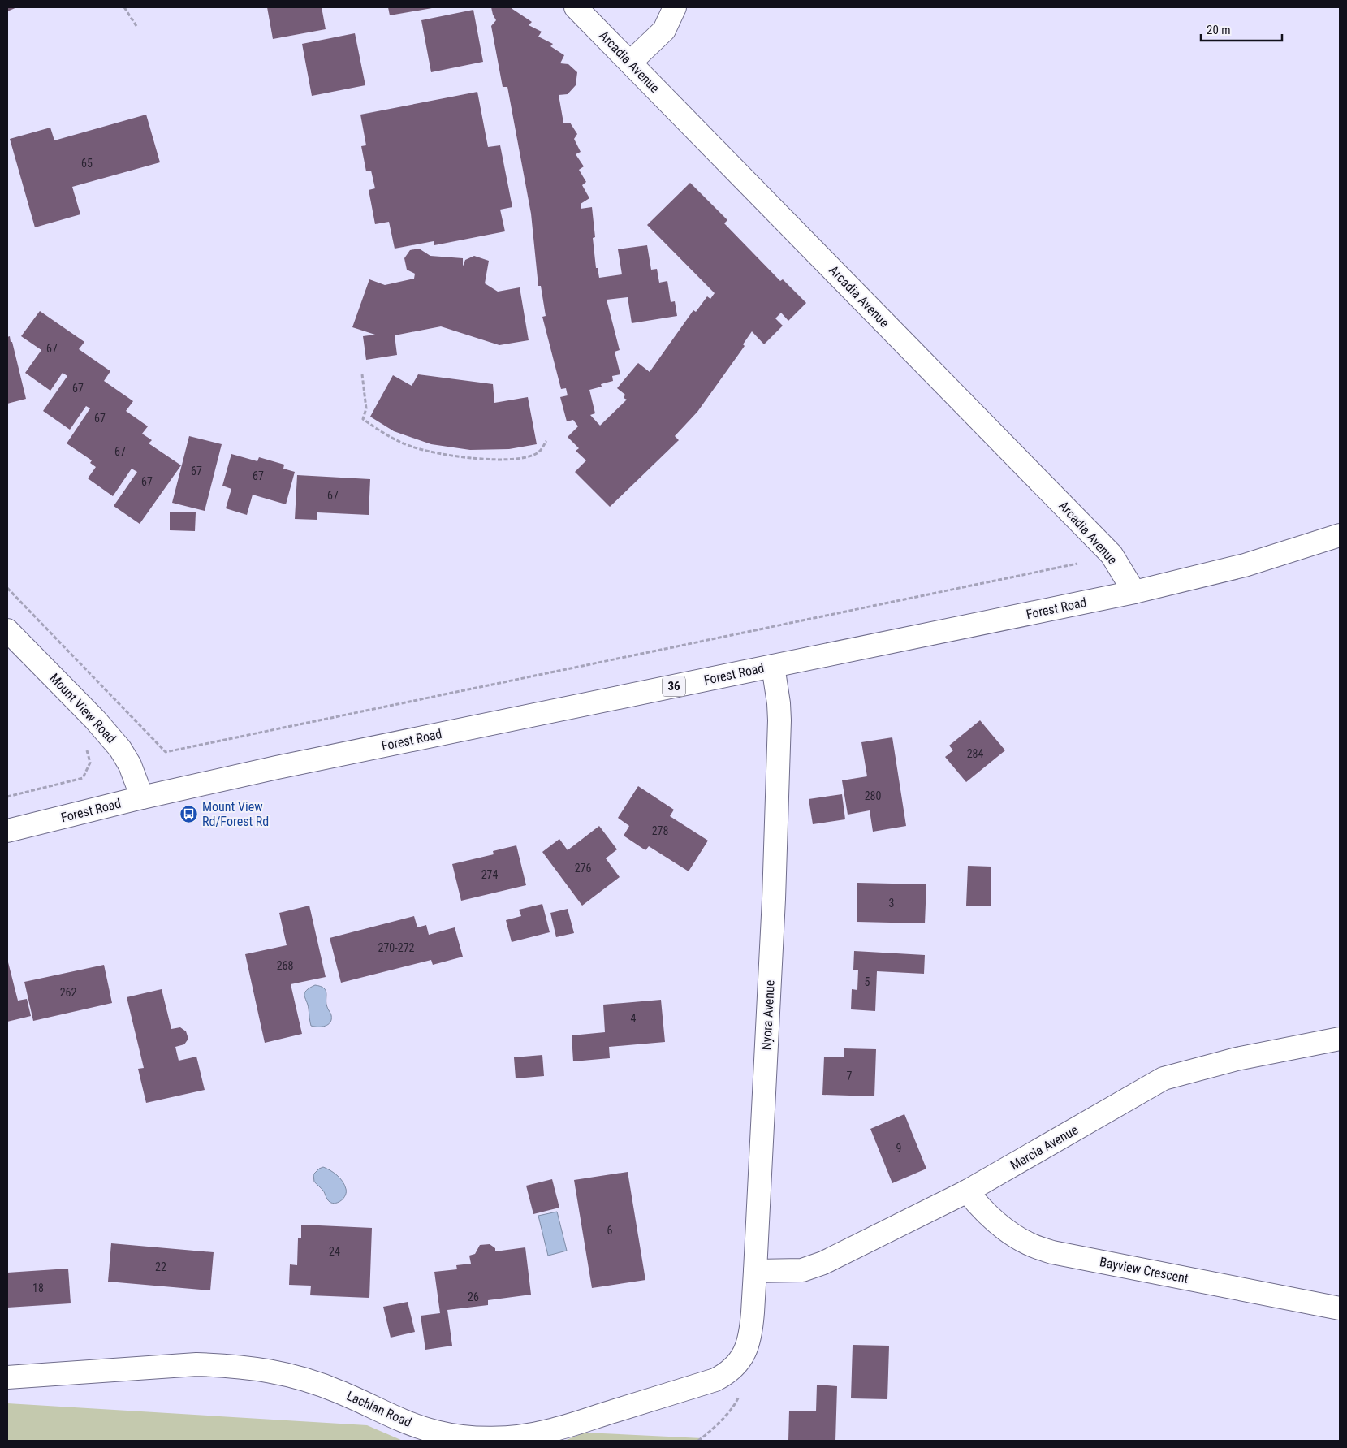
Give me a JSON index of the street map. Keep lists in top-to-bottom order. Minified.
{"streets":{"street":["Arcadia Avenue","Forest Road","36","Mount View Road","Nyora Avenue","Mercia Avenue","Bayview Crescent","Lachlan Road"]},"crossings":[["Arcadia Avenue","Forest Road"],["Forest Road","Mount View Road"],["Forest Road","Nyora Avenue"],["Nyora Avenue","Mercia Avenue"],["Nyora Avenue","Lachlan Road"],["Mercia Avenue","Bayview Crescent"]],"places":{"bus stop":["Mount View Rd/Forest Rd"]},"house_numbers":["65","67","67","67","67","67","67","67","67","284","280","278","276","274","3","270-272","268","5","262","4","7","9","6","24","22","18","26"],"scale_bar":"20 m"}
